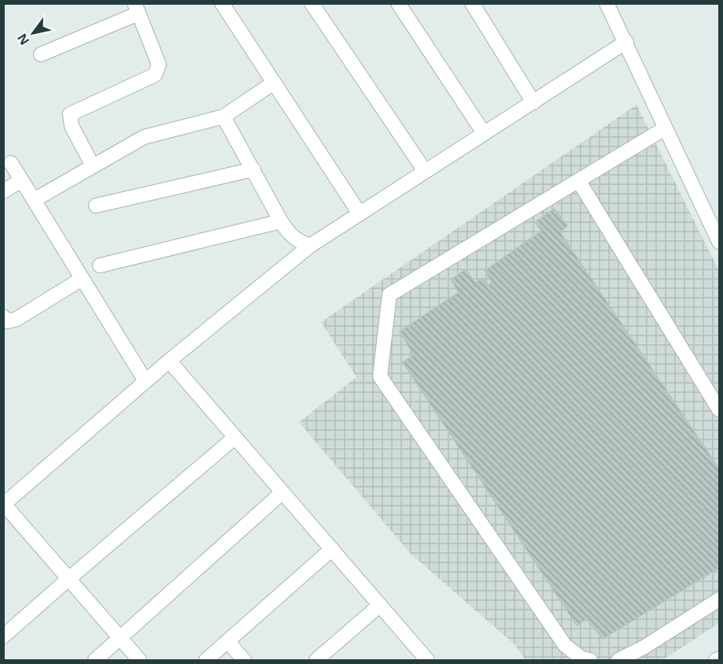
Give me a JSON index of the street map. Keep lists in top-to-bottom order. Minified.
{"north":"bottom left"}
